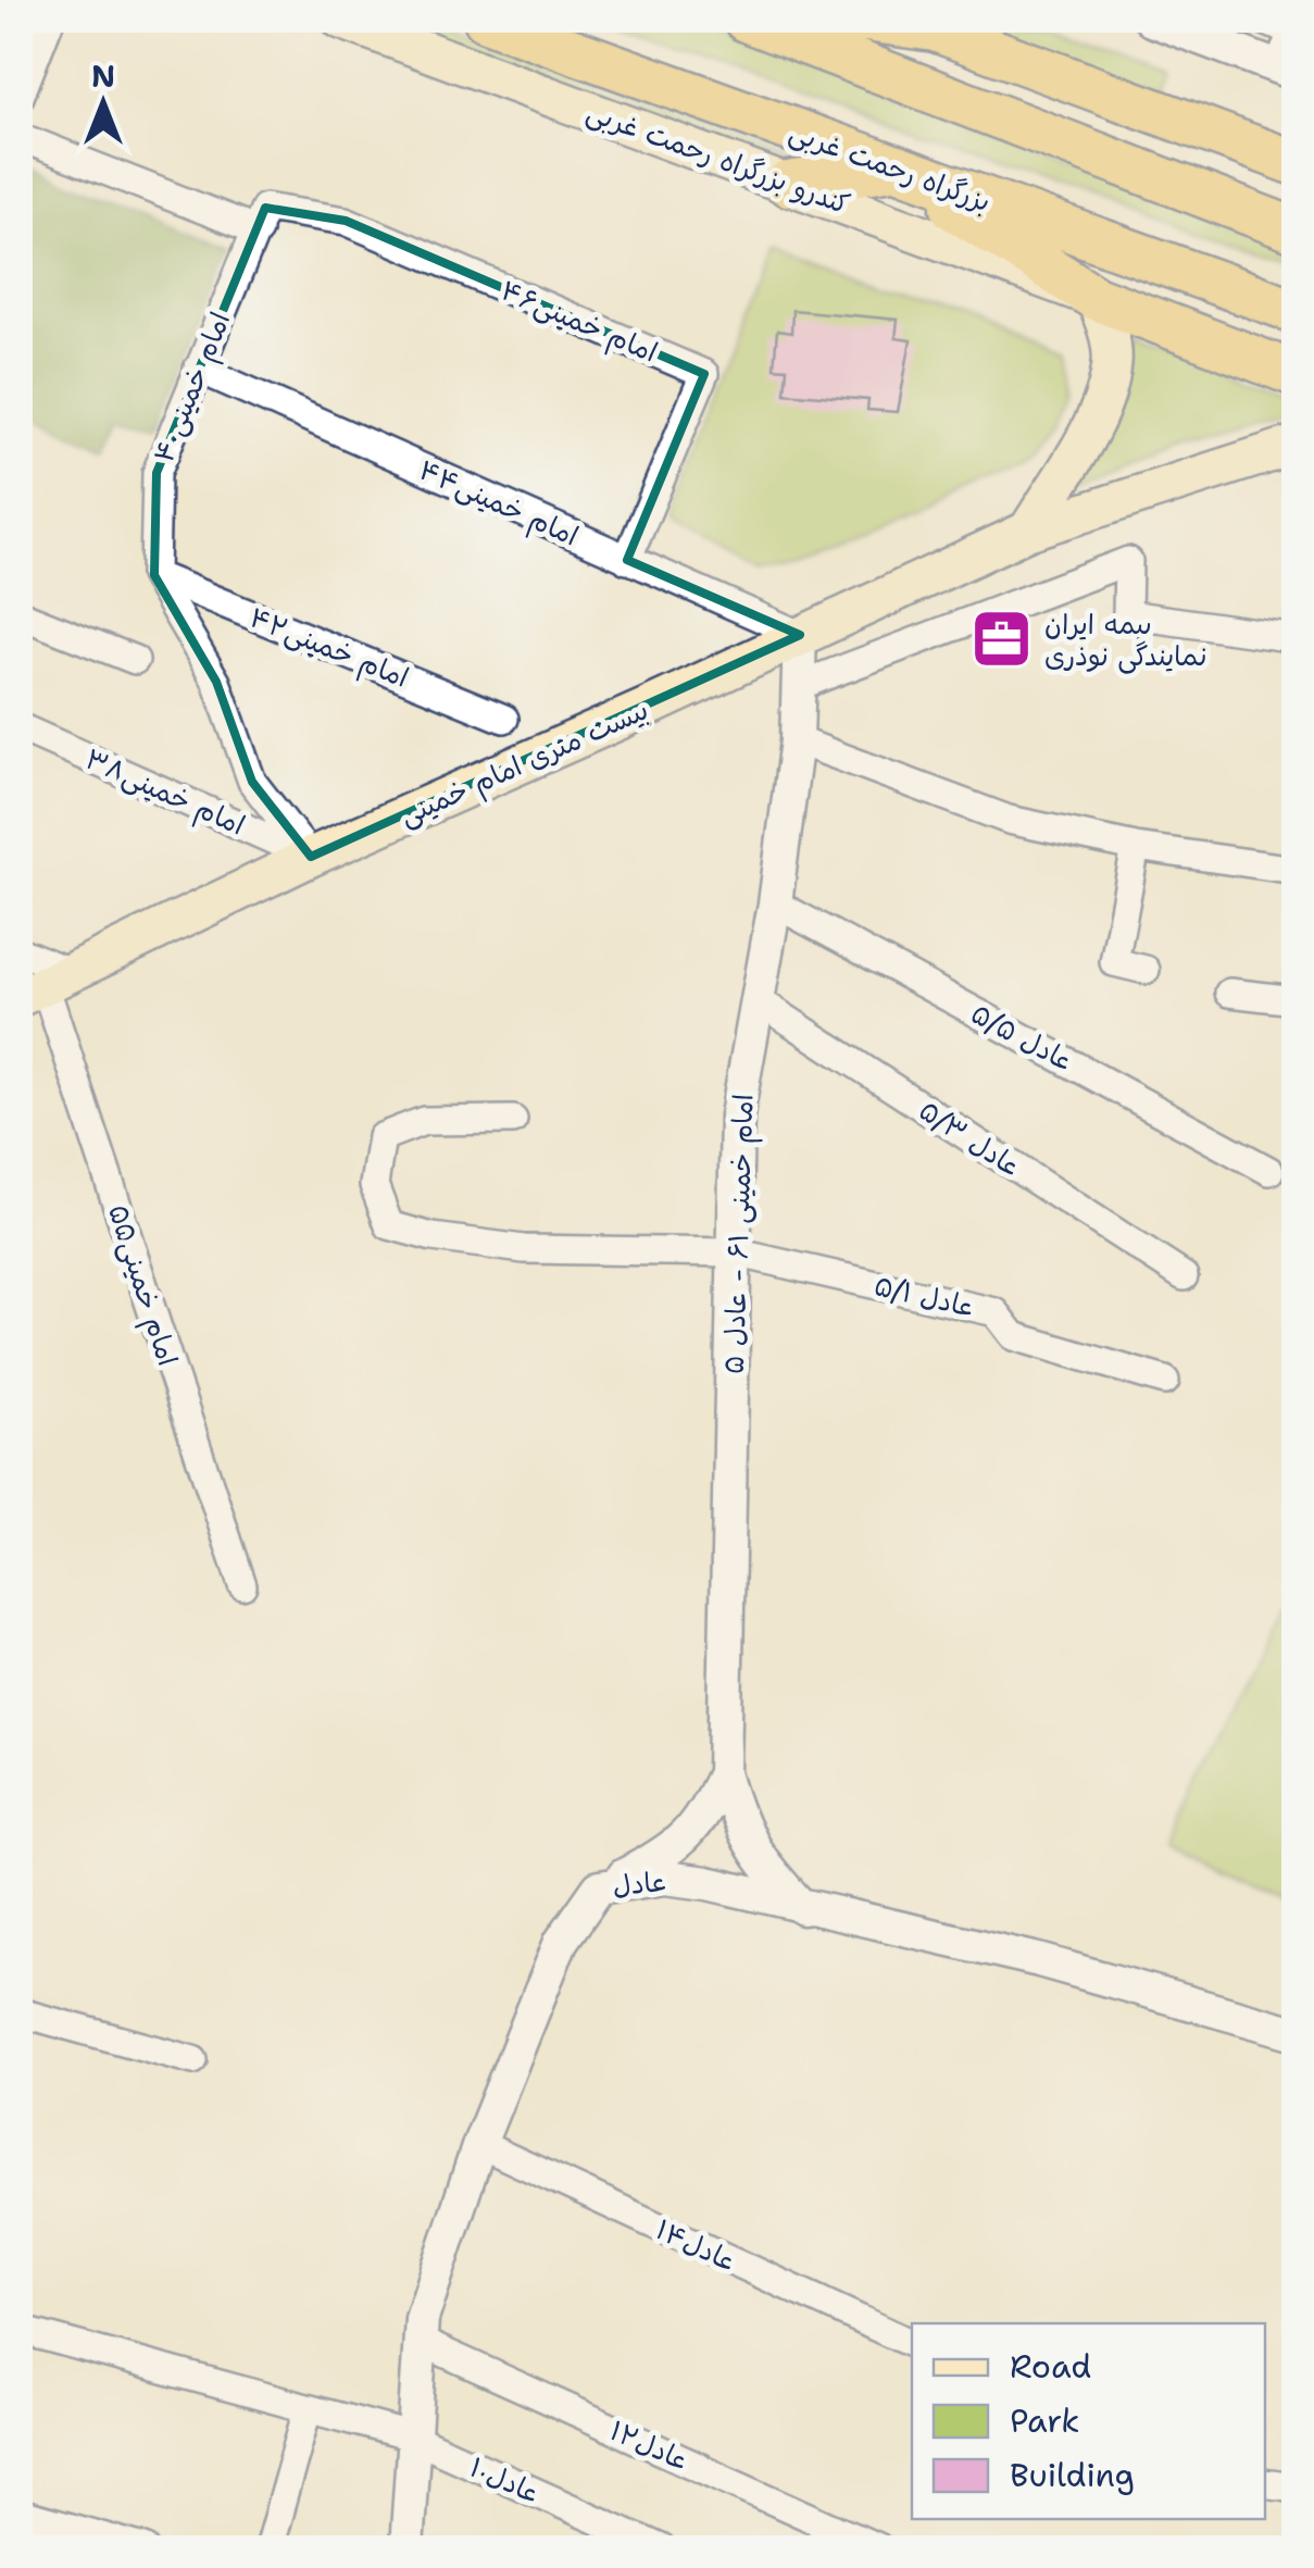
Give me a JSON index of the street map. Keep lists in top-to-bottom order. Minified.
{"streets":{"highway":["بزرگراه رحمت غربی"],"main road":["کندرو بزرگراه رحمت غربی","بیست متری امام خمینی"],"street":["امام خمینی۴۶","امام خمینی۴۰","۴۴امام خمینی","امام خمینی۴۲","امام خمینی۳۸","عادل ۵/۵","عادل ۵/۳","امام خمینی ۶۱ - عادل ۵","امام خمینی۵۵","عادل ۵/۱","عادل","عادل۱۴","عادل۱۲","عادل۱۰"]},"crossings":[["امام خمینی۴۶","امام خمینی۴۰"],["امام خمینی۴۶","۴۴امام خمینی"],["امام خمینی۴۰","۴۴امام خمینی"],["امام خمینی۴۰","امام خمینی۴۲"],["۴۴امام خمینی","بیست متری امام خمینی"],["۴۴امام خمینی","امام خمینی ۶۱ - عادل ۵"],["بیست متری امام خمینی","امام خمینی۳۸"],["بیست متری امام خمینی","امام خمینی ۶۱ - عادل ۵"],["بیست متری امام خمینی","امام خمینی۵۵"],["عادل ۵/۵","امام خمینی ۶۱ - عادل ۵"],["عادل ۵/۳","امام خمینی ۶۱ - عادل ۵"],["امام خمینی ۶۱ - عادل ۵","عادل ۵/۱"],["امام خمینی ۶۱ - عادل ۵","عادل"],["عادل","عادل۱۴"],["عادل","عادل۱۲"],["عادل","عادل۱۰"]],"places":{"office":["بیمه ایران نمایندگی نوذری"]},"legend":["Road","Park","Building"],"north":"top"}
